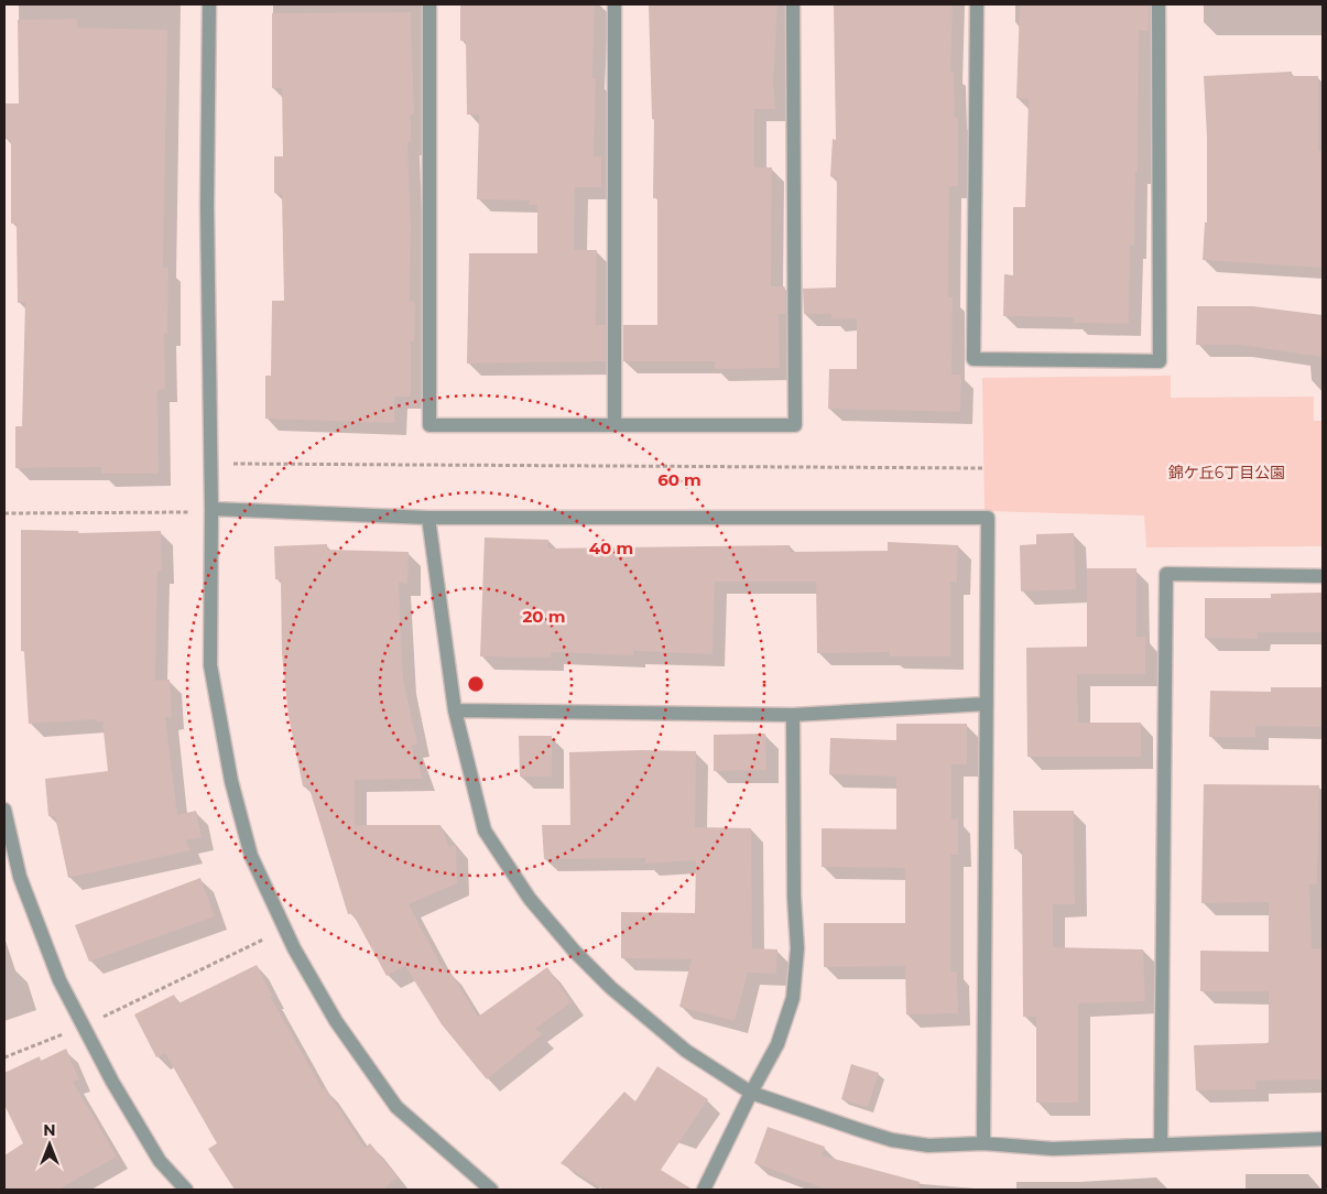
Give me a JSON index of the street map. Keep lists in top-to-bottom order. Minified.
{"parks":["錦ケ丘6丁目公園"],"north":"top","rings":["60 m","40 m","20 m"]}
